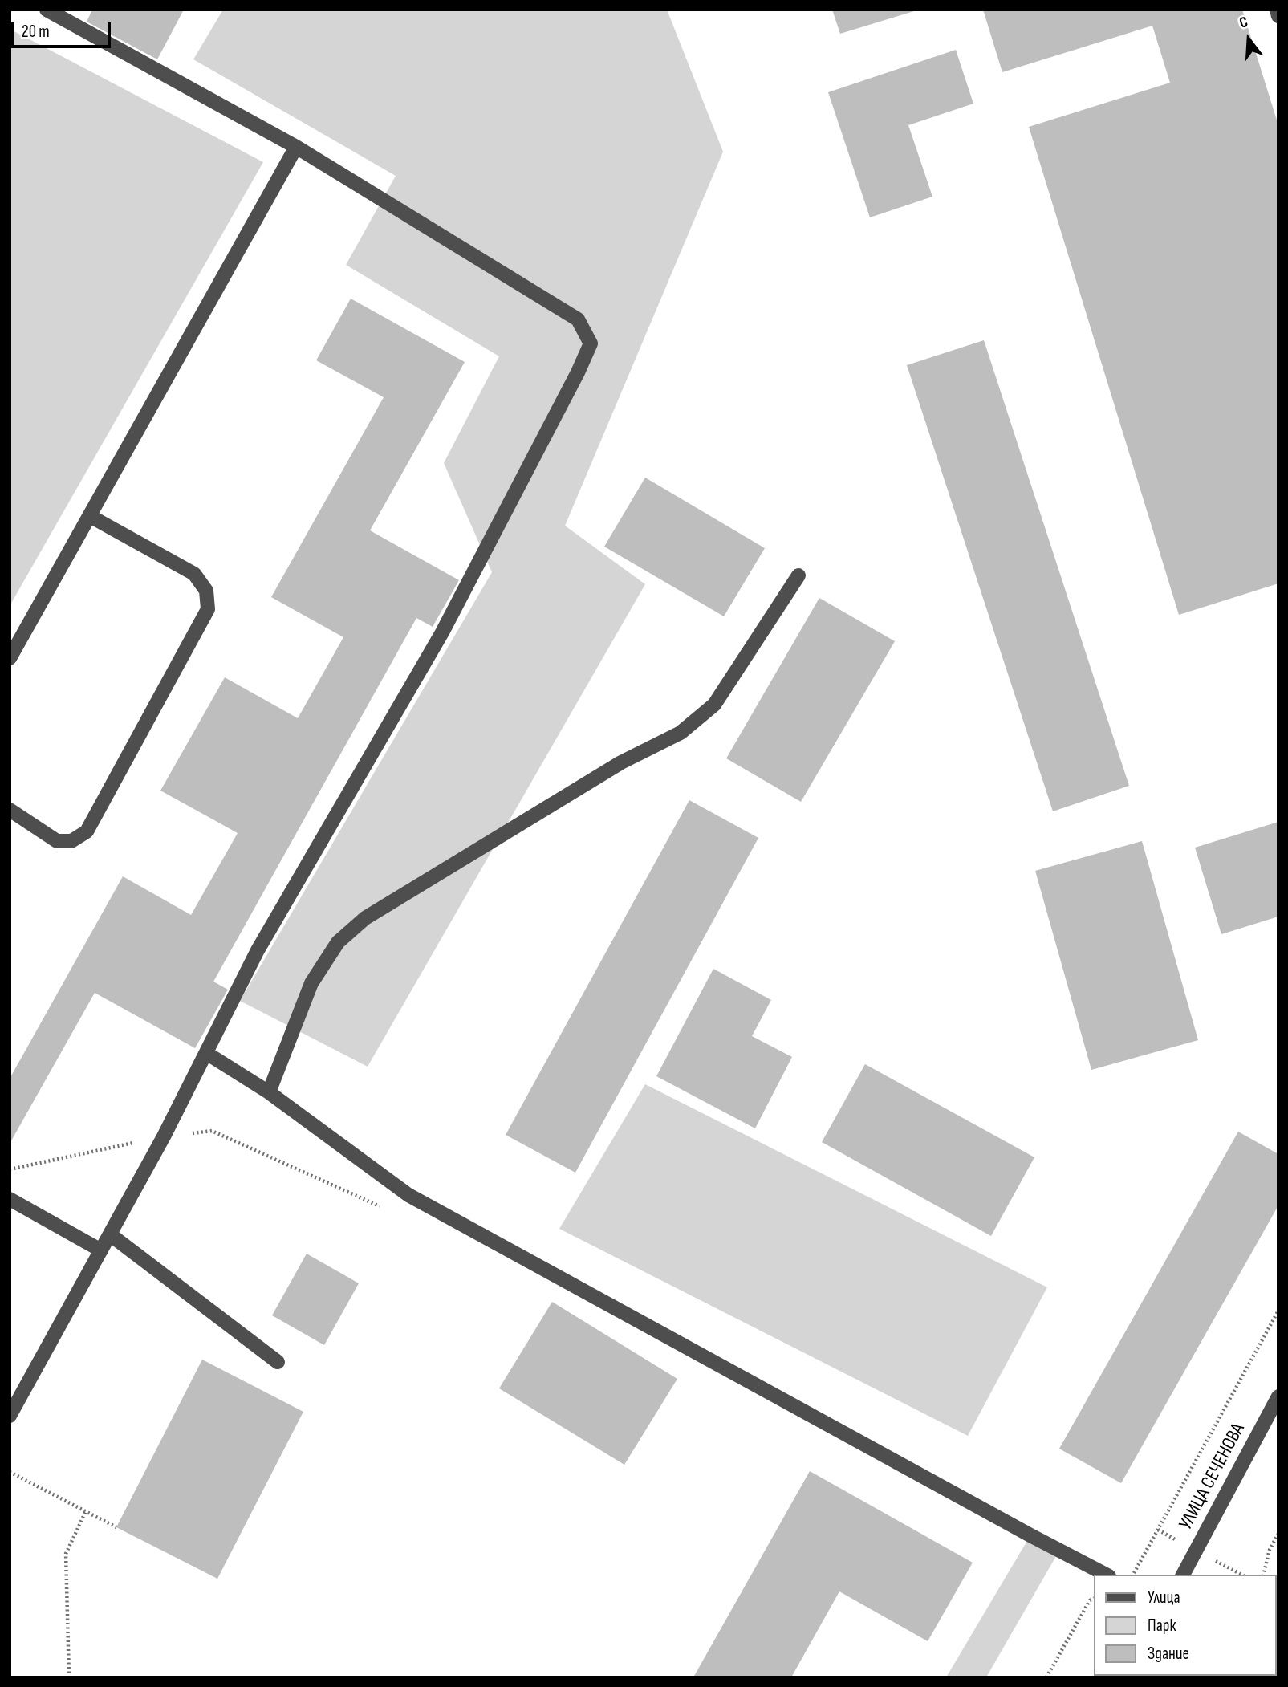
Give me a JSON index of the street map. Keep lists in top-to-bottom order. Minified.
{"streets":{"street":["УЛИЦА СЕЧЕНОВА"]},"legend":["Улица","Парк","Здание"],"scale_bar":"20 m","north":"top"}
